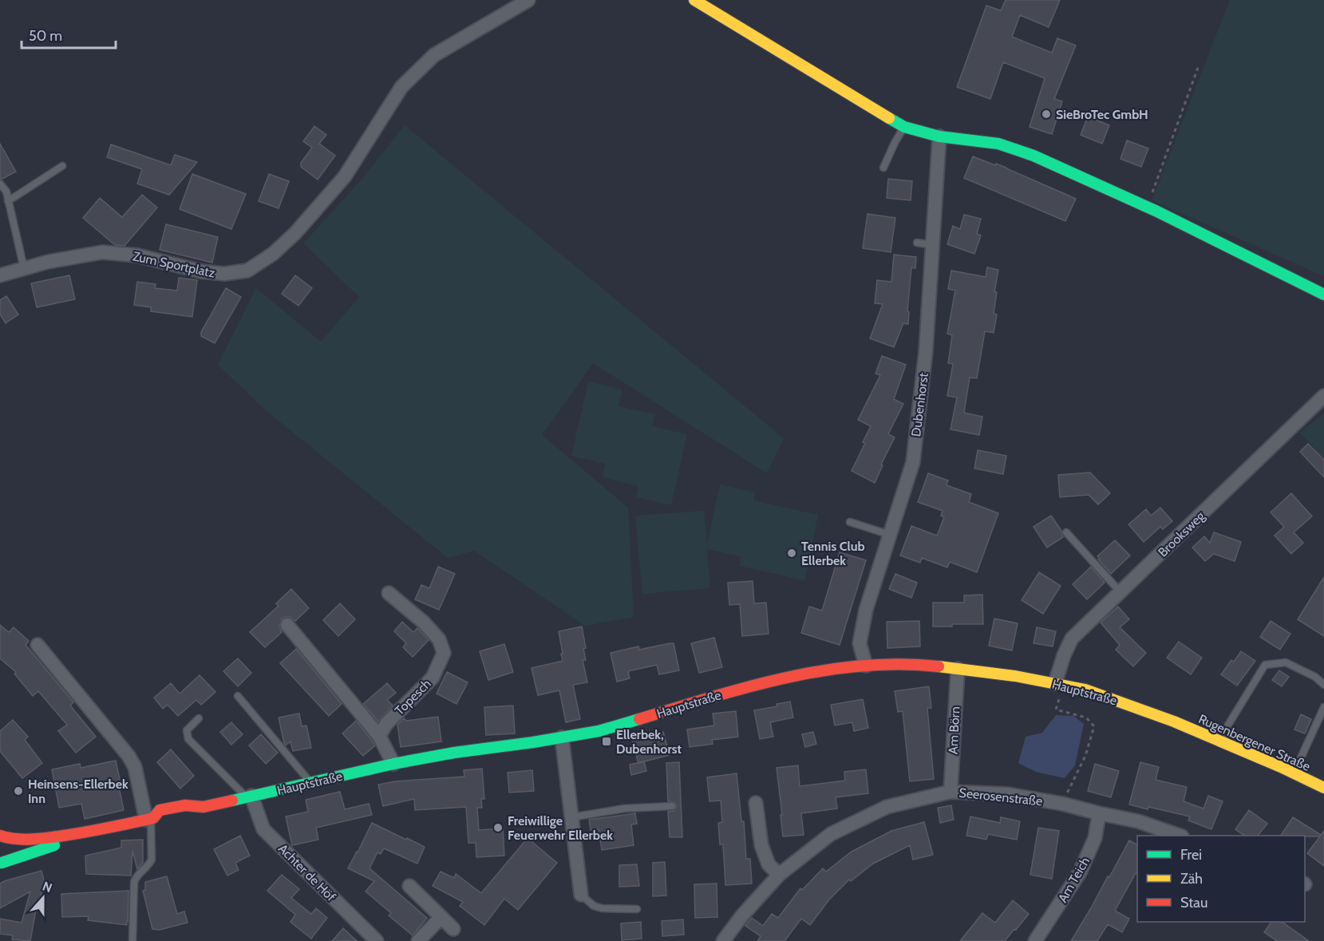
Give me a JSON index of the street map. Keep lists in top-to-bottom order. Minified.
{"streets":{"main road":["Hauptstraße","Rugenbergener Straße"],"street":["Zum Sportplatz","Dubenhorst","Brooksweg","Topesch","Am Börn","Seerosenstraße","Achter de Höf","Am Teich"]},"crossings":[["Dubenhorst","Hauptstraße"],["Brooksweg","Hauptstraße"],["Hauptstraße","Am Börn"],["Hauptstraße","Rugenbergener Straße"],["Hauptstraße","Achter de Höf"],["Am Börn","Seerosenstraße"],["Seerosenstraße","Am Teich"]],"places":{"other":["SieBroTec GmbH","Tennis Club Ellerbek","Heinsens-Ellerbek Inn","Freiwillige Feuerwehr Ellerbek"],"transit":["Ellerbek, Dubenhorst"]},"legend":["Frei","Zäh","Stau"],"scale_bar":"50 m","north":"top"}
